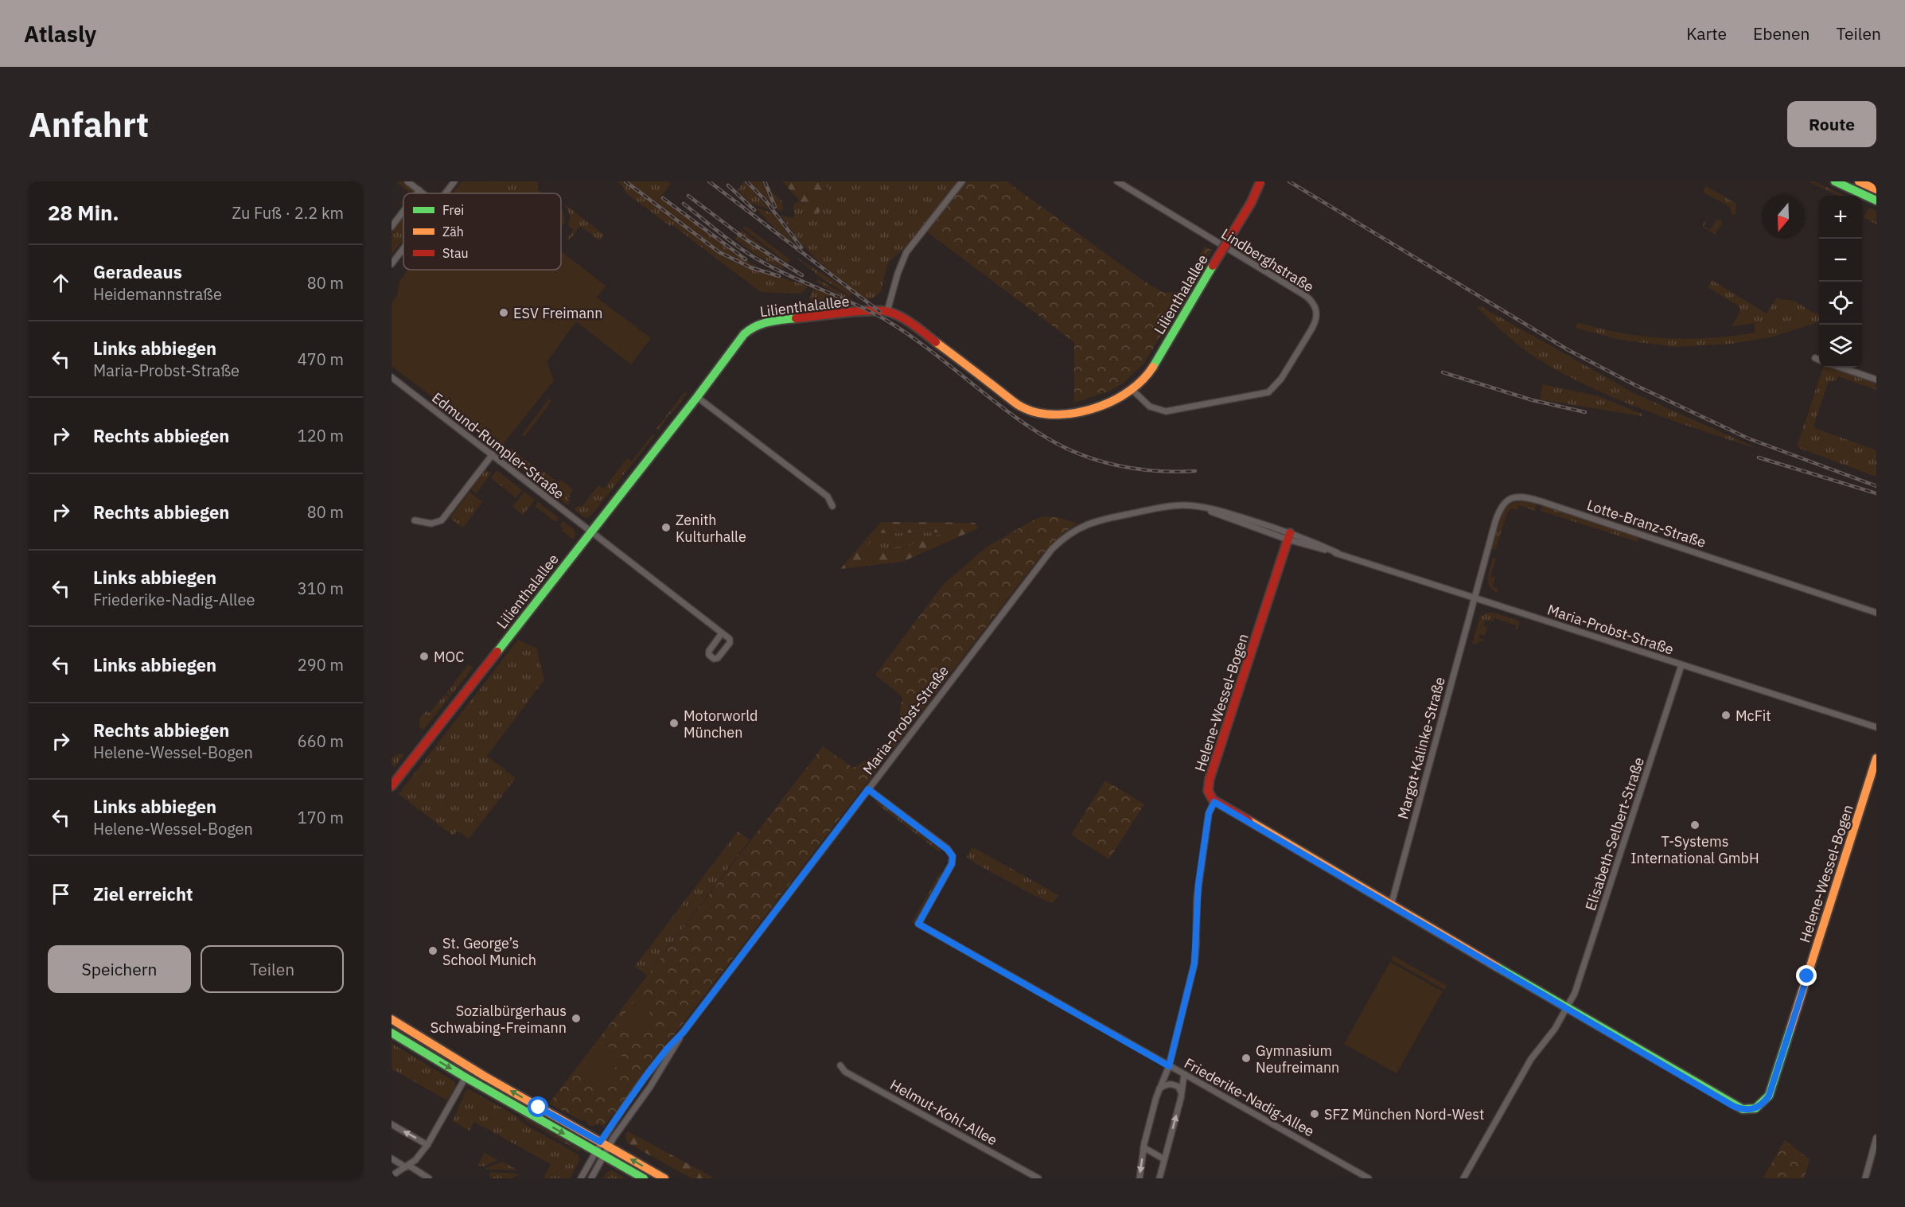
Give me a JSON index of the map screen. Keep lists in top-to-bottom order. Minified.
{"streets":{"street":["Lindberghstraße","Lilienthalallee","Edmund-Rumpler-Straße","Lotte-Branz-Straße","Maria-Probst-Straße","Helene-Wessel-Bogen","Margot-Kalinke-Straße","Elisabeth-Selbert-Straße","Friederike-Nadig-Allee","Helmut-Kohl-Allee"]},"crossings":[["Lindberghstraße","Lilienthalallee"],["Lilienthalallee","Edmund-Rumpler-Straße"],["Lotte-Branz-Straße","Maria-Probst-Straße"],["Lotte-Branz-Straße","Margot-Kalinke-Straße"],["Maria-Probst-Straße","Helene-Wessel-Bogen"],["Maria-Probst-Straße","Margot-Kalinke-Straße"],["Maria-Probst-Straße","Elisabeth-Selbert-Straße"],["Maria-Probst-Straße","Friederike-Nadig-Allee"],["Helene-Wessel-Bogen","Margot-Kalinke-Straße"],["Helene-Wessel-Bogen","Elisabeth-Selbert-Straße"]],"places":["ESV Freimann","Zenith Kulturhalle","MOC","McFit","Motorworld München","T-Systems International GmbH","St. George’s School Munich","Sozialbürgerhaus Schwabing-Freimann","Gymnasium Neufreimann","SFZ München Nord-West"],"legend":["Frei","Zäh","Stau"],"north":"bottom","page":{"header":"Atlasly","nav":["Karte","Ebenen","Teilen"],"buttons":["Route",["Speichern","Teilen"]],"title":"Anfahrt","heading":["28 Min.","Zu Fuß · 2.2 km"],"map_buttons":["+","−"],"list":[["Geradeaus","Heidemannstraße","80 m"],["Links abbiegen","Maria-Probst-Straße","470 m"],["Rechts abbiegen","120 m"],["Rechts abbiegen","80 m"],["Links abbiegen","Friederike-Nadig-Allee","310 m"],["Links abbiegen","290 m"],["Rechts abbiegen","Helene-Wessel-Bogen","660 m"],["Links abbiegen","Helene-Wessel-Bogen","170 m"],"Ziel erreicht"]}}
